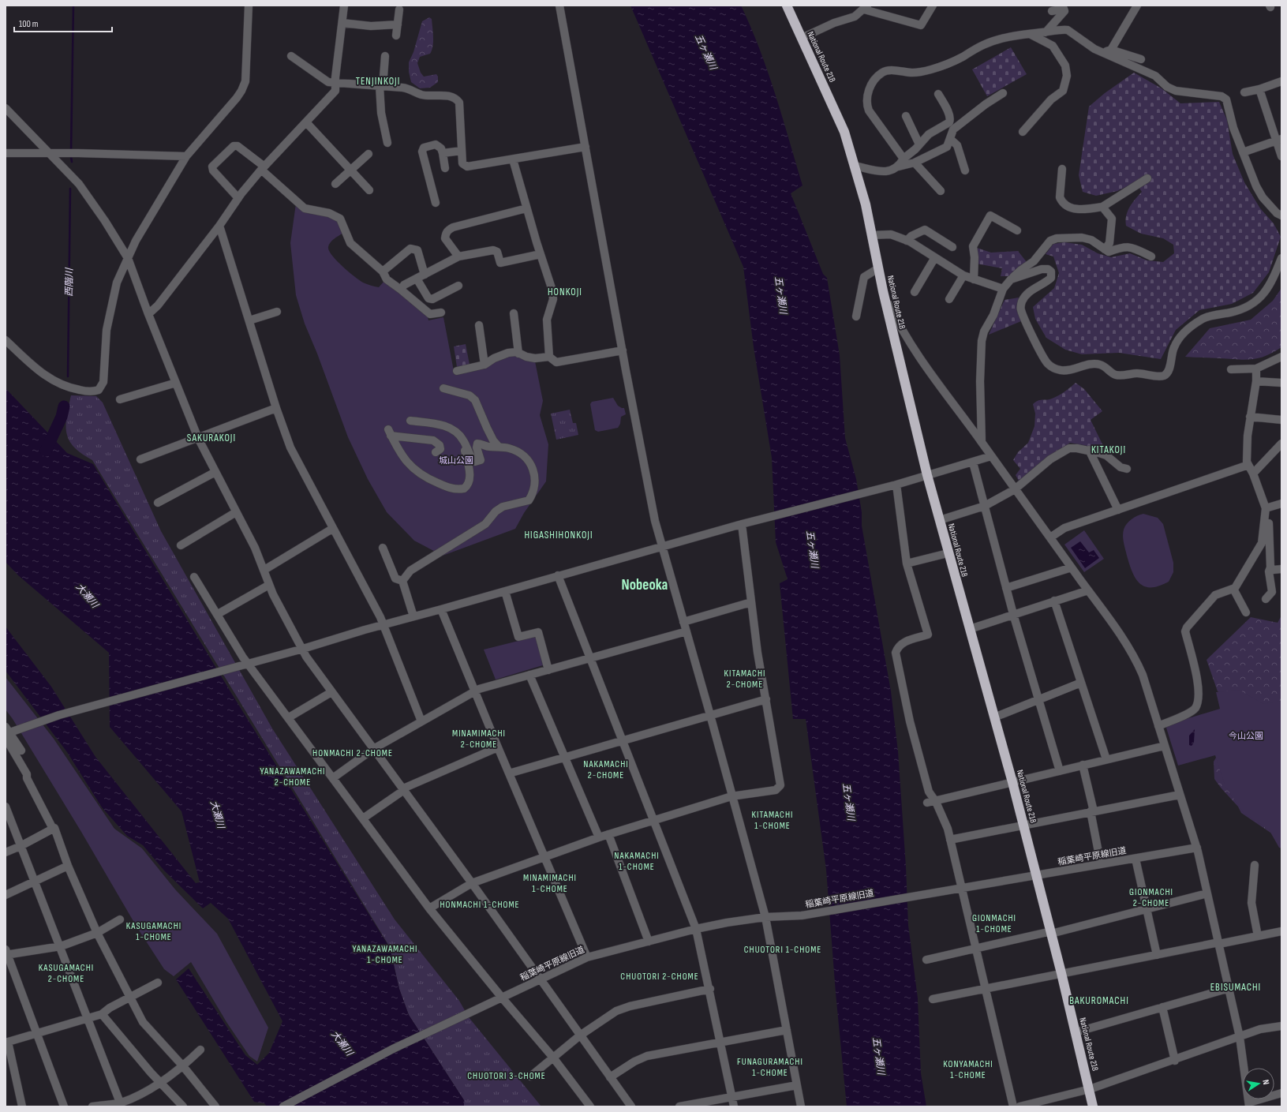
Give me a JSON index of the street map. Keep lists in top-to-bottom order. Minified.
{"streets":{"highway":["National Route 218"],"street":["稲葉崎平原線旧道"]},"crossings":[["National Route 218","稲葉崎平原線旧道"]],"districts":["TENJINKOJI","HONKOJI","SAKURAKOJI","KITAKOJI","HIGASHIHONKOJI","Nobeoka","KITAMACHI 2-CHOME","MINAMIMACHI 2-CHOME","HONMACHI 2-CHOME","NAKAMACHI 2-CHOME","YANAZAWAMACHI 2-CHOME","KITAMACHI 1-CHOME","NAKAMACHI 1-CHOME","MINAMIMACHI 1-CHOME","GIONMACHI 2-CHOME","HONMACHI 1-CHOME","GIONMACHI 1-CHOME","KASUGAMACHI 1-CHOME","YANAZAWAMACHI 1-CHOME","CHUOTORI 1-CHOME","KASUGAMACHI 2-CHOME","CHUOTORI 2-CHOME","EBISUMACHI","BAKUROMACHI","FUNAGURAMACHI 1-CHOME","KONYAMACHI 1-CHOME","CHUOTORI 3-CHOME"],"water":["五ヶ瀬川","西階川","大瀬川"],"parks":["城山公園","今山公園"],"scale_bar":"100 m","north":"right"}
